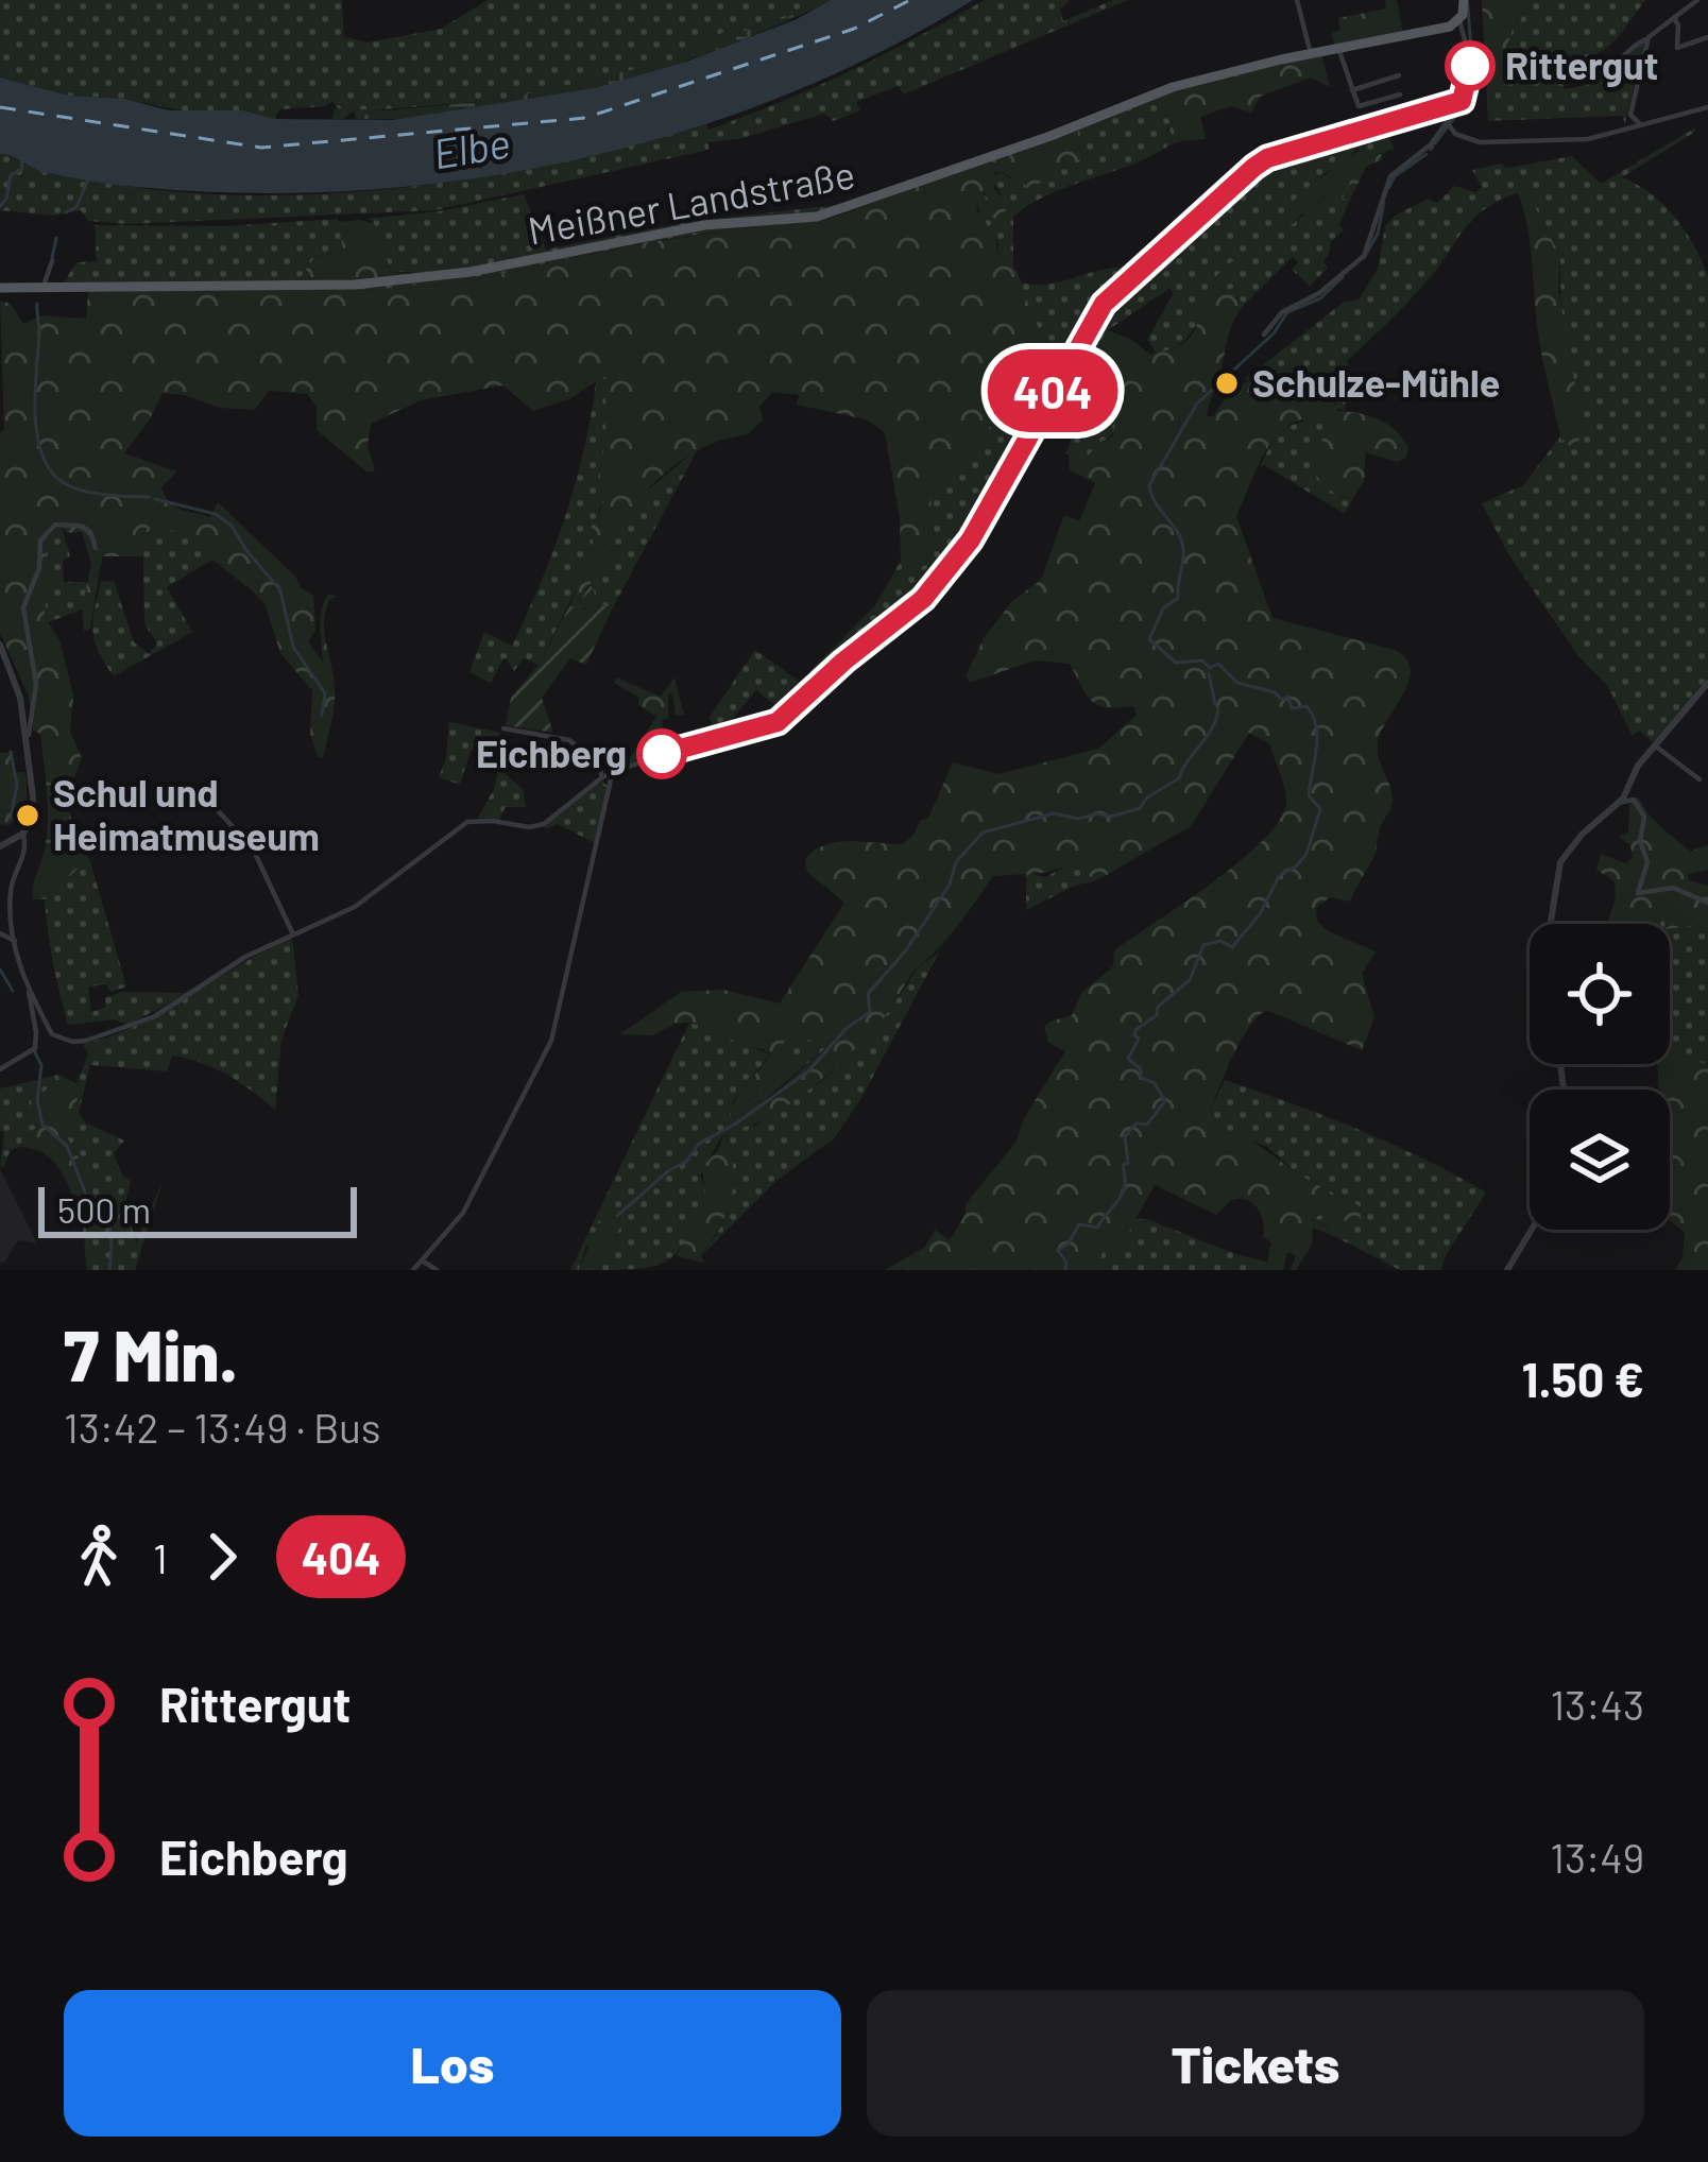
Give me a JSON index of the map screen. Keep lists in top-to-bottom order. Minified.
{"streets":{"main road":["Meißner Landstraße"]},"water":["Elbe"],"places":["Rittergut","Schulze-Mühle","Eichberg","Schul und Heimatmuseum"],"lines":["bus line 404"],"scale_bar":"500 m","page":{"on_map":"404","scale":"500 m","heading":["7 Min.","13:42 – 13:49 · Bus","1.50 €"],"legs":["1","404"],"list":[{"name":"Rittergut","value":"13:43"},{"name":"Eichberg","value":"13:49"}],"buttons":["Los","Tickets"]}}
